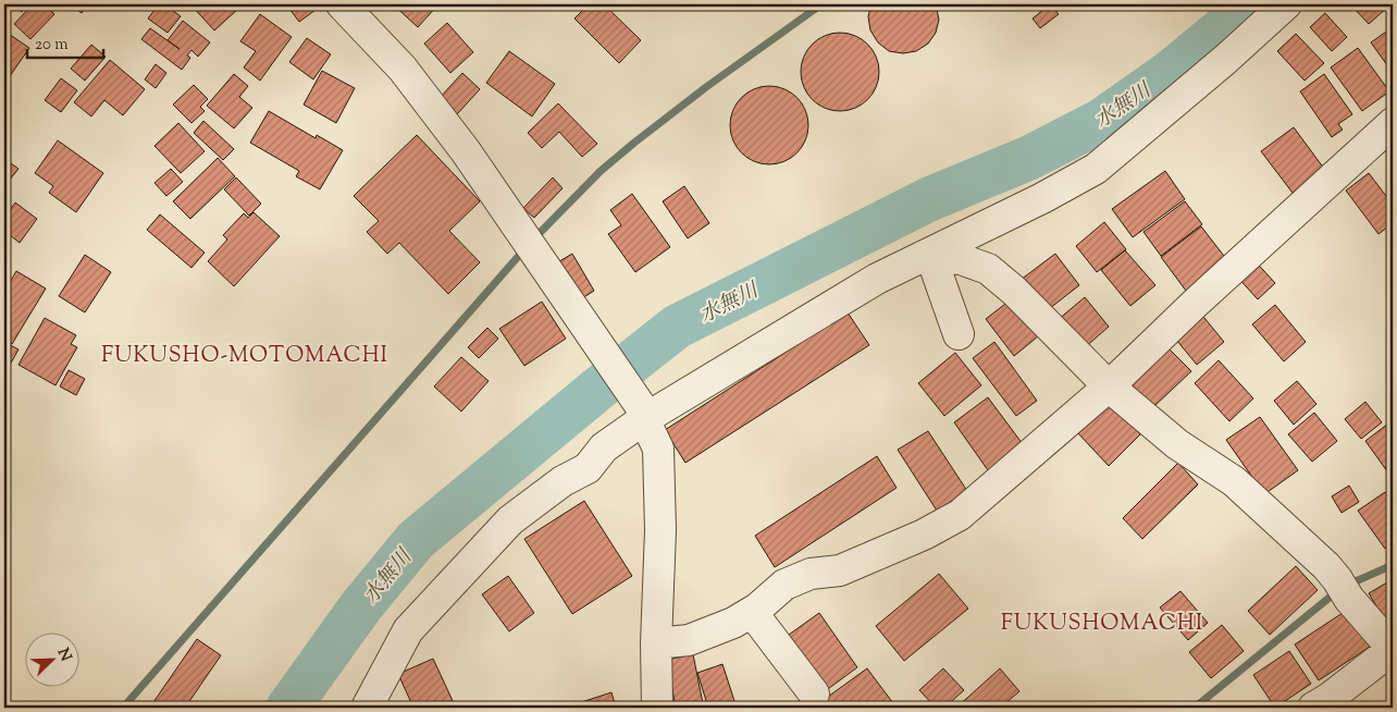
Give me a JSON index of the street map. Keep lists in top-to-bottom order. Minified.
{"districts":["FUKUSHO-MOTOMACHI","FUKUSHOMACHI"],"water":["水無川"],"scale_bar":"20 m","north":"top right"}
